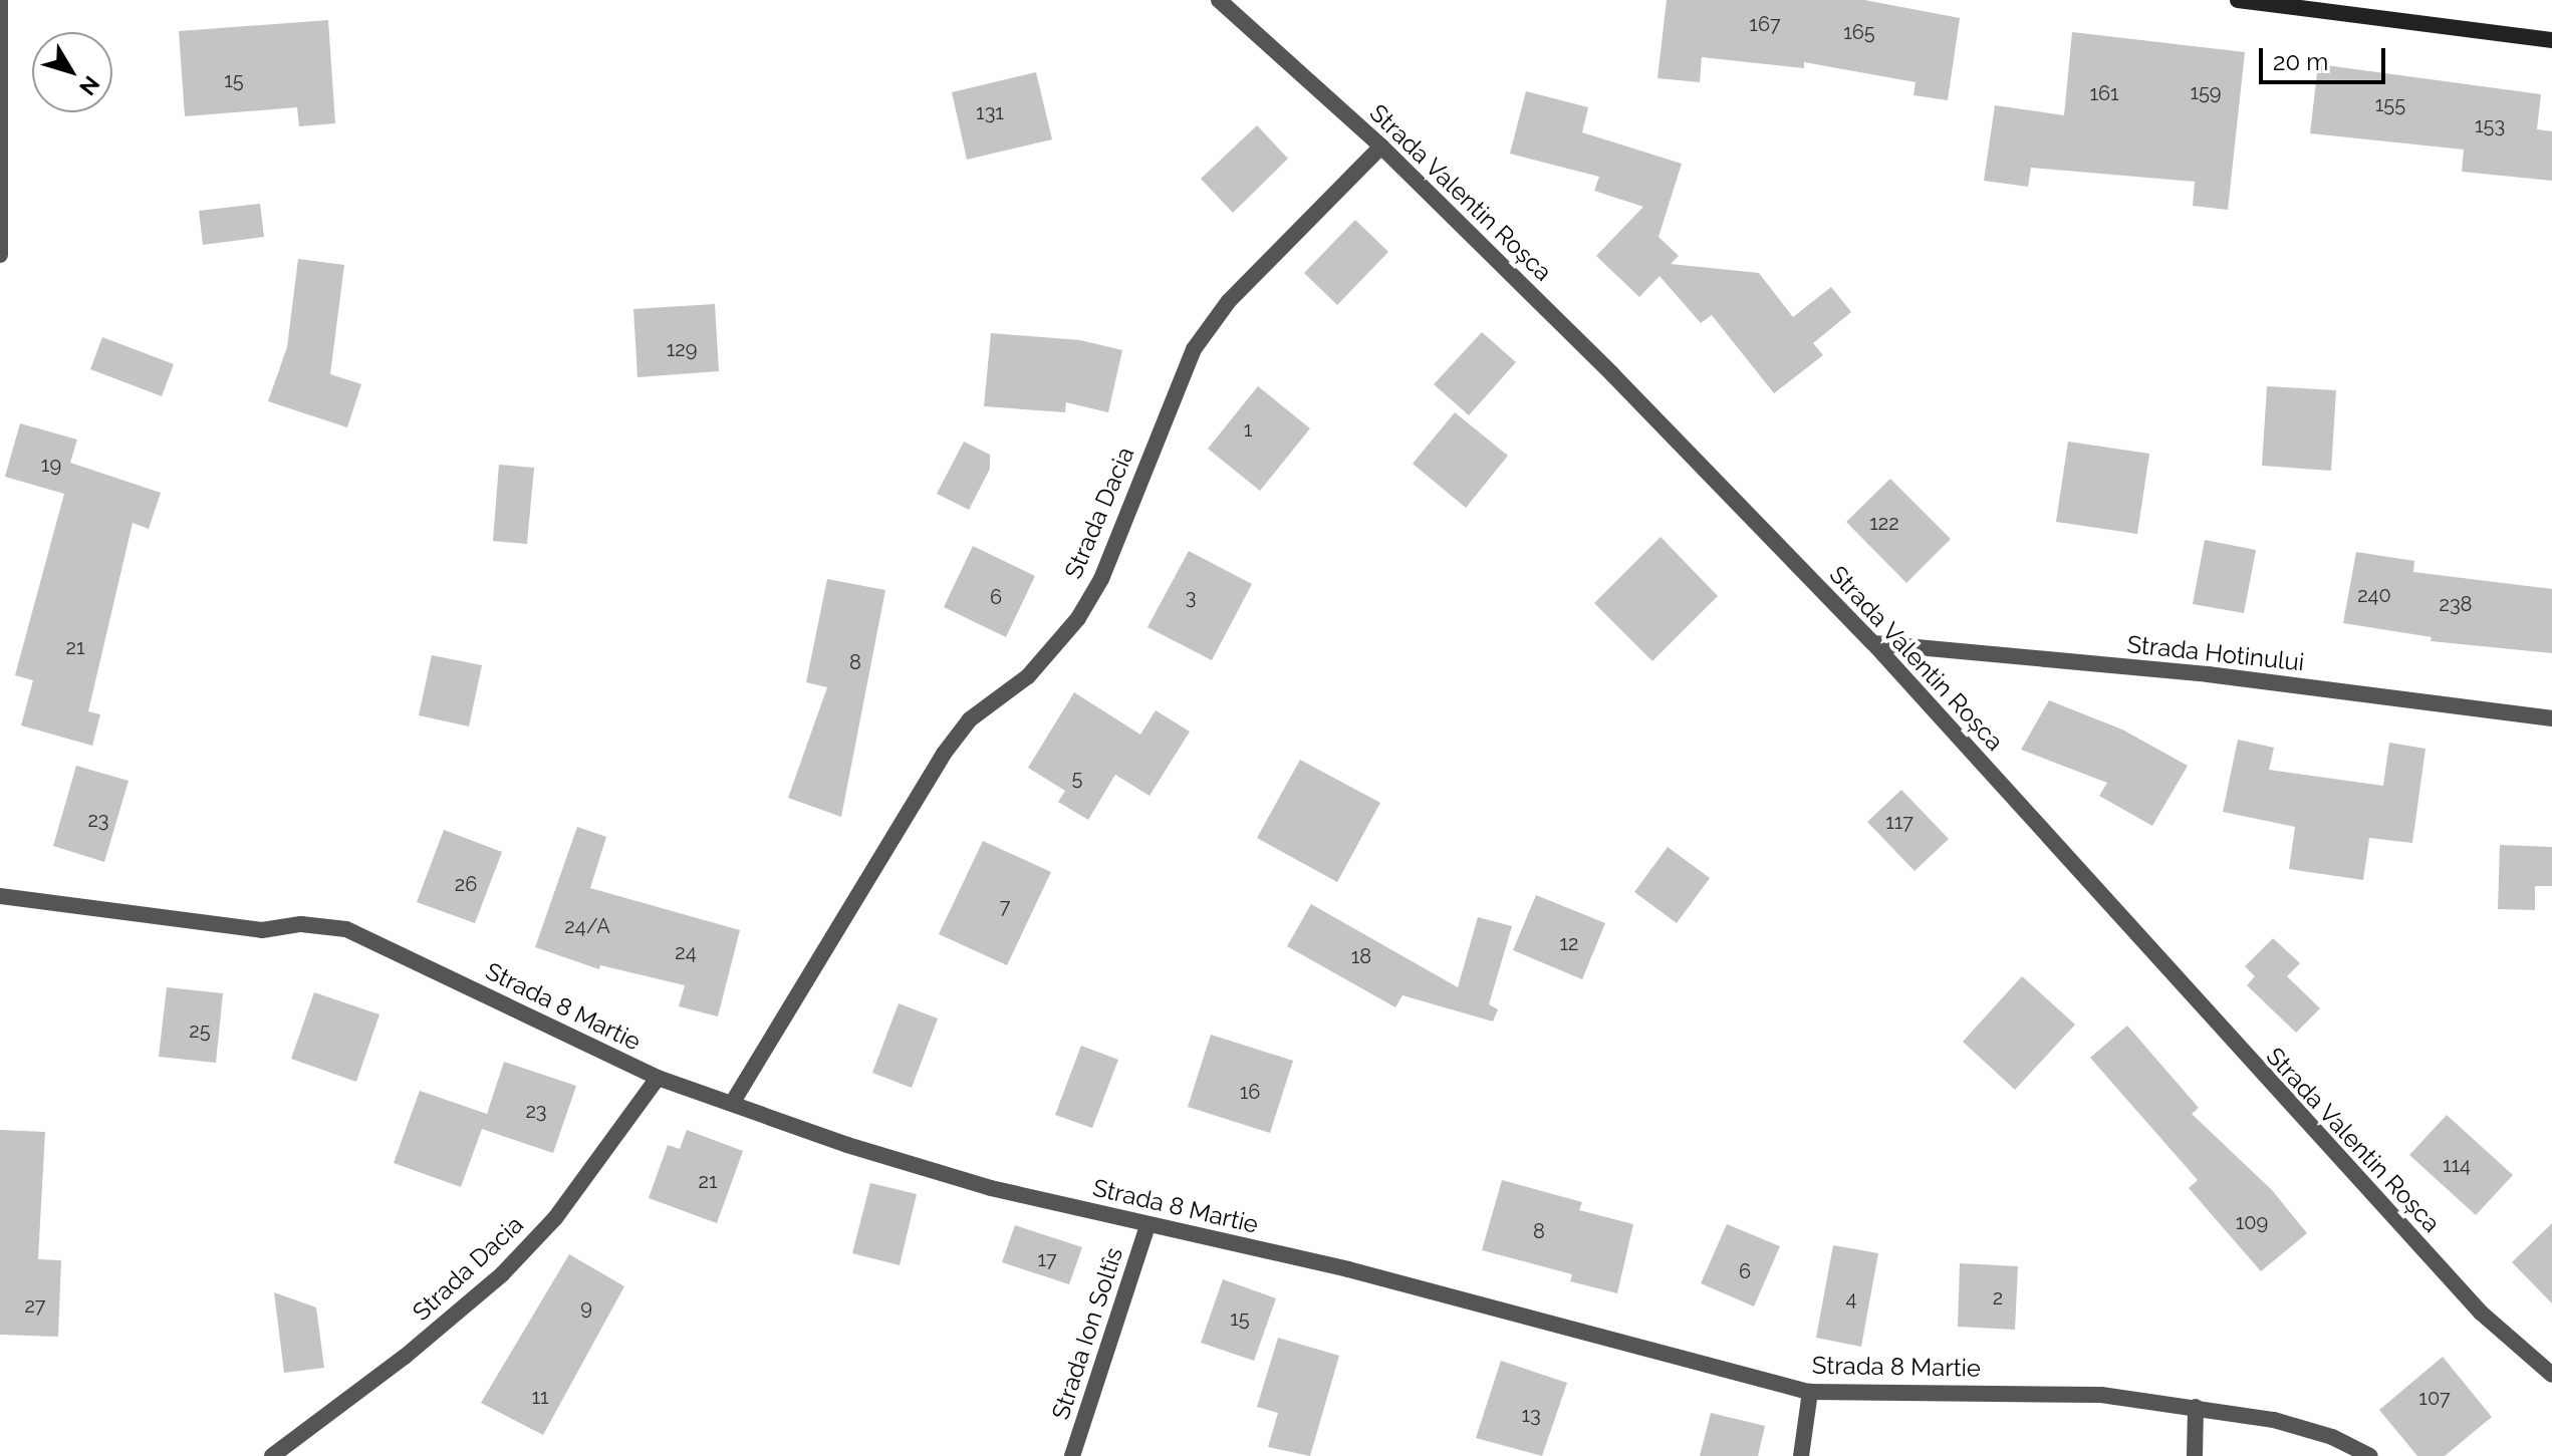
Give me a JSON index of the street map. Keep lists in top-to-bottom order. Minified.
{"streets":{"street":["Strada Valentin Roșca","Strada Dacia","Strada Hotinului","Strada 8 Martie","Strada Ion Soltîs"]},"crossings":[["Strada Valentin Roșca","Strada Dacia"],["Strada Valentin Roșca","Strada Hotinului"],["Strada Dacia","Strada 8 Martie"],["Strada 8 Martie","Strada Ion Soltîs"]],"house_numbers":["167","165","15","159","161","155","131","153","129","1","19","122","240","6","3","238","21","8","5","23","117","26","7","24/A","12","24","18","25","16","23","114","21","109","8","17","6","2","4","27","9","15","11","107","13"],"scale_bar":"20 m","north":"bottom right"}
